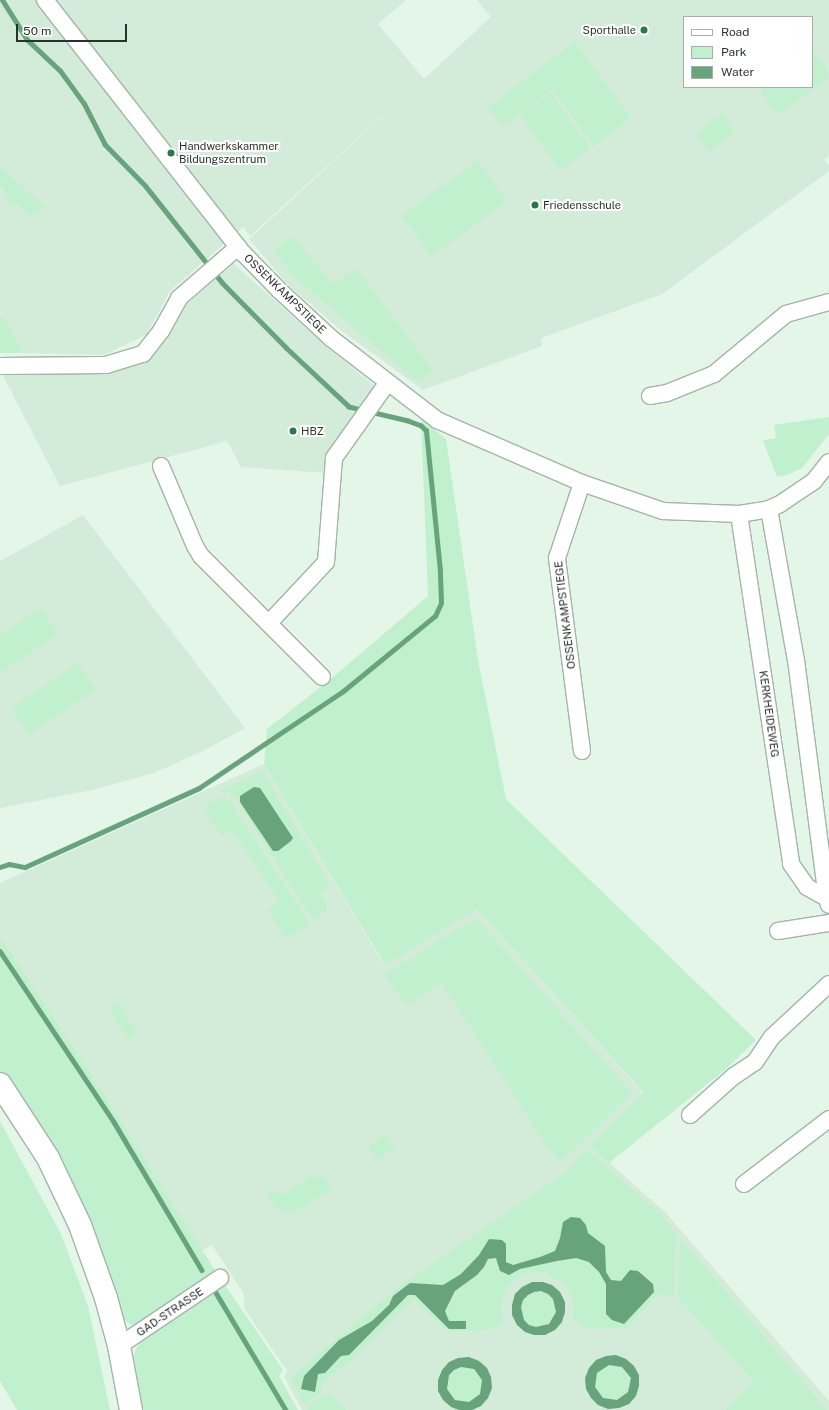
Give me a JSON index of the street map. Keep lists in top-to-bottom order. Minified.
{"streets":{"street":["OSSENKAMPSTIEGE","KERKHEIDEWEG","GAD-STRASSE"]},"crossings":[["OSSENKAMPSTIEGE","KERKHEIDEWEG"]],"places":["Sporthalle","Handwerkskammer Bildungszentrum","Friedensschule","HBZ"],"legend":["Road","Park","Water"],"scale_bar":"50 m"}
